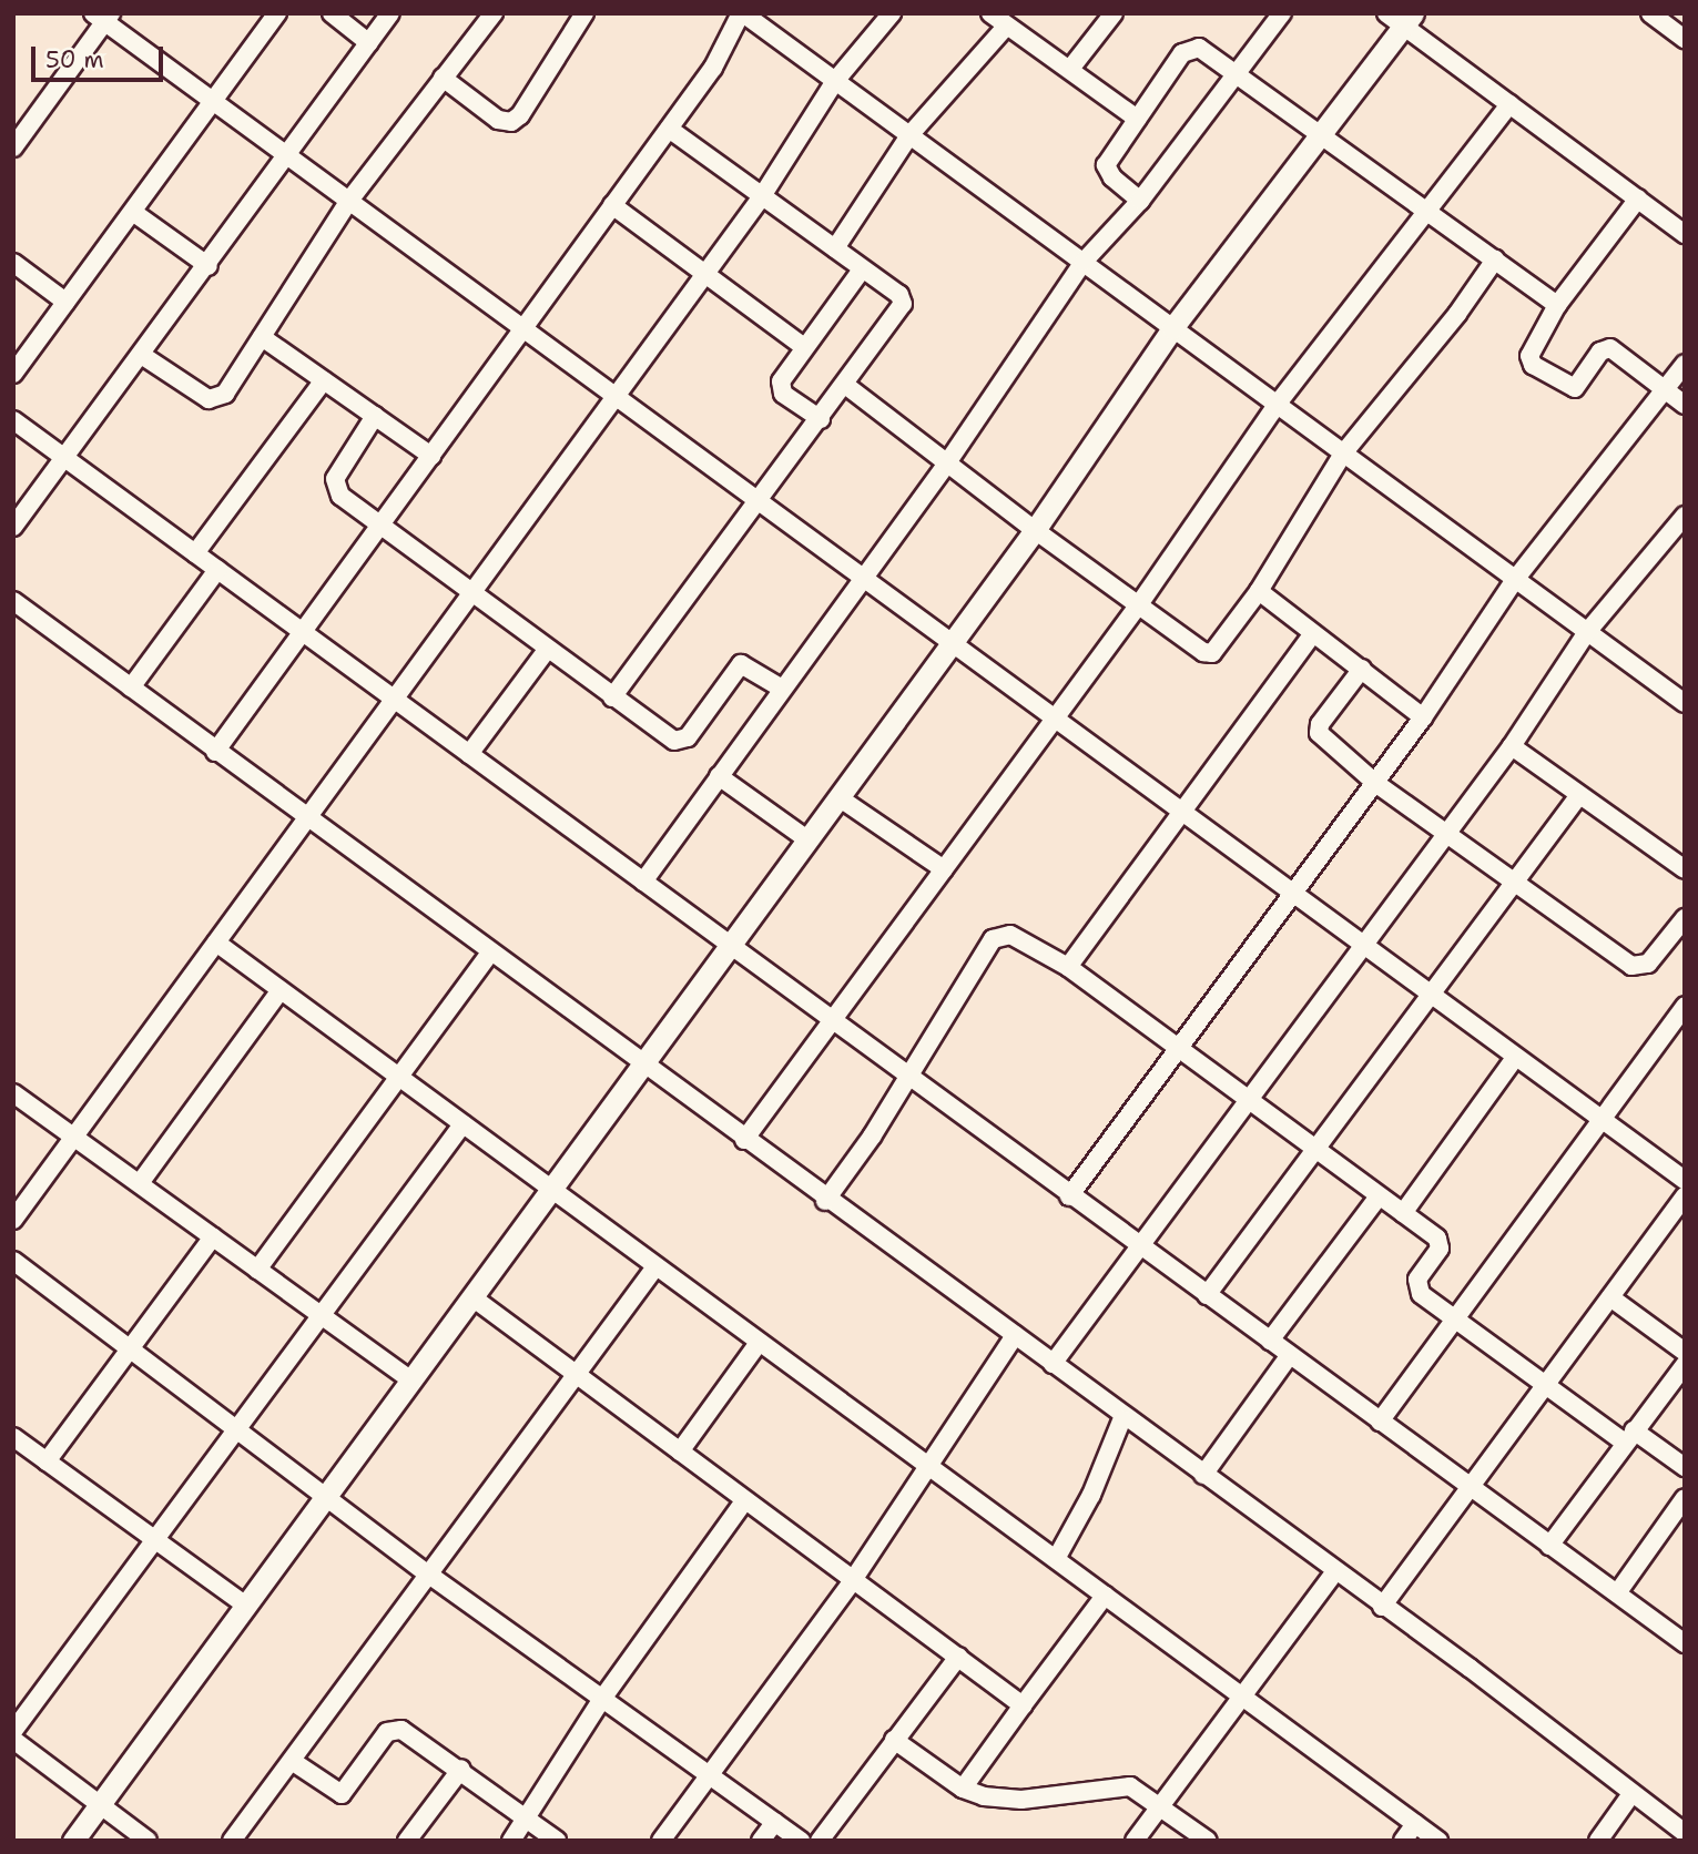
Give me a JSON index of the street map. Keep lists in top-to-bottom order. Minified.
{"scale_bar":"50 m"}
